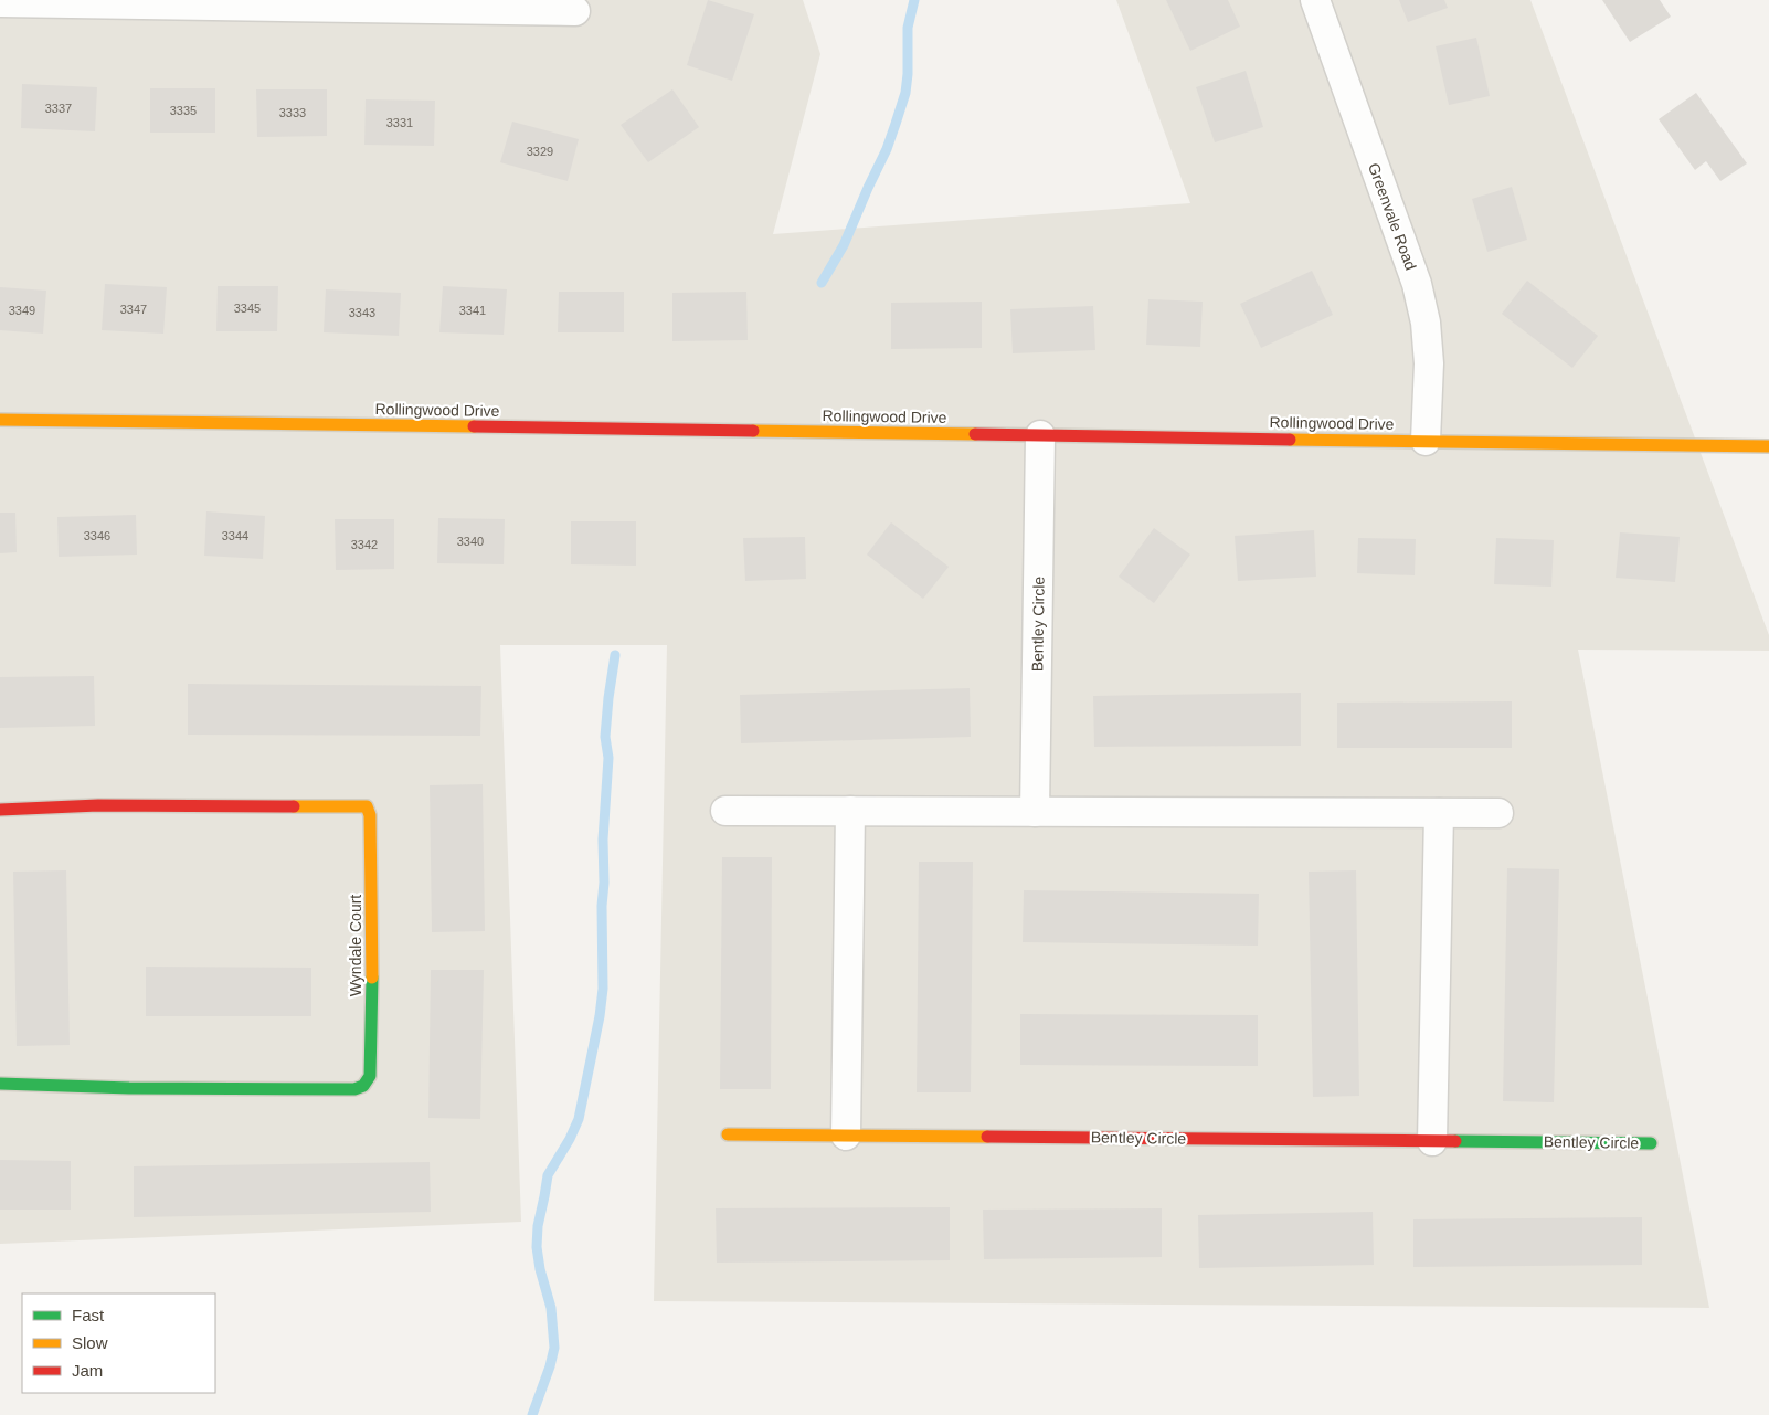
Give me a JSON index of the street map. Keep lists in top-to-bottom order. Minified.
{"streets":{"street":["Greenvale Road","Rollingwood Drive","Bentley Circle","Wyndale Court"]},"crossings":[["Greenvale Road","Rollingwood Drive"],["Rollingwood Drive","Bentley Circle"]],"house_numbers":["3337","3335","3333","3331","3329","3345","3347","3349","3341","3343","3346","3344","3340","3342"],"legend":["Fast","Slow","Jam"]}
